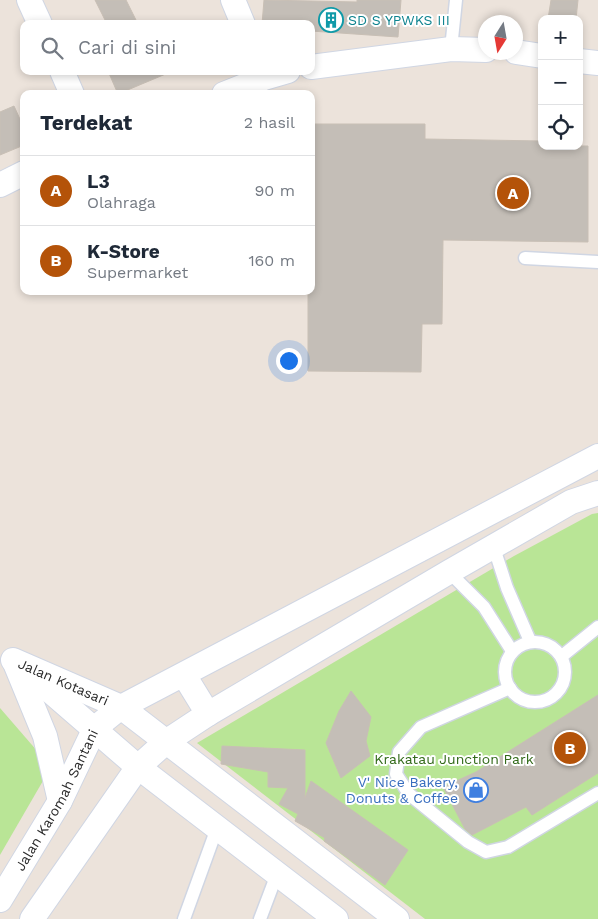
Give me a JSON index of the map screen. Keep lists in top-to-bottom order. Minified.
{"streets":{"street":["Jalan Kotasari","Jalan Karomah Santani"]},"crossings":[["Jalan Kotasari","Jalan Karomah Santani"]],"parks":["Krakatau Junction Park"],"places":{"building":["SD S YPWKS III"],"shop":["V' Nice Bakery, Donuts & Coffee"]},"north":"bottom","page":{"map_buttons":["+","−"],"search":"Cari di sini","heading":["Terdekat","2 hasil"],"list":[{"mark":"A","name":"L3","note":"Olahraga","value":"90 m"},{"mark":"B","name":"K-Store","note":"Supermarket","value":"160 m"}],"pins":["A","B"]}}
